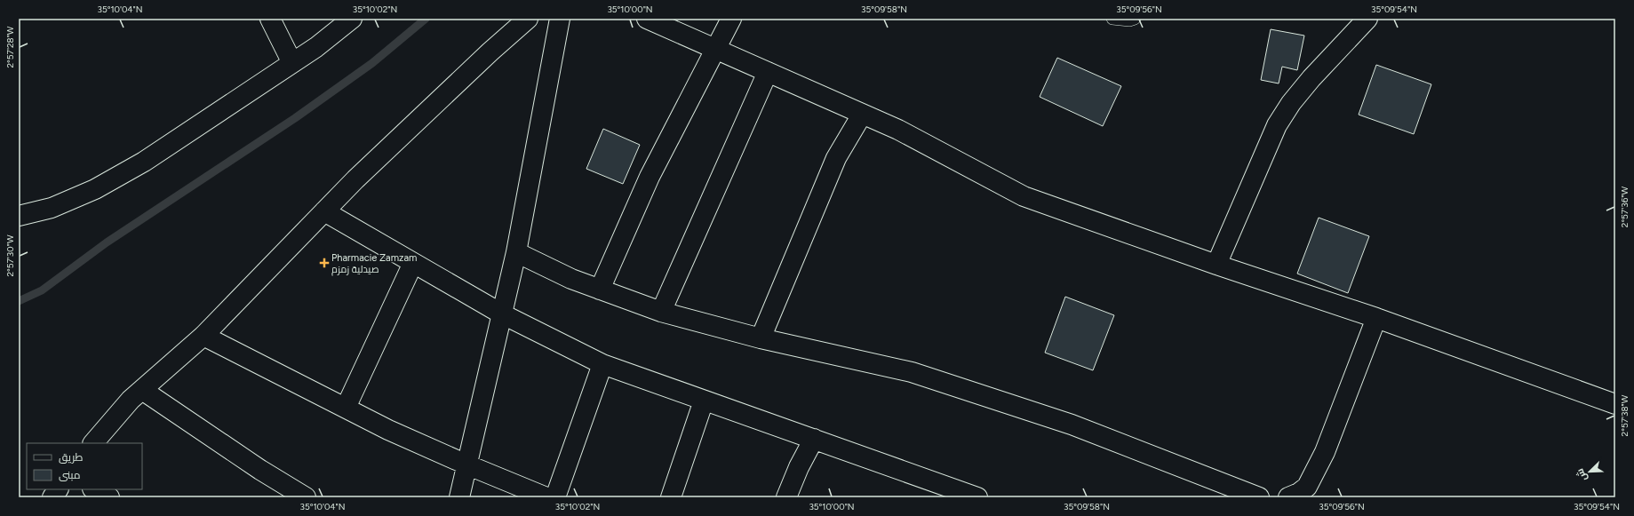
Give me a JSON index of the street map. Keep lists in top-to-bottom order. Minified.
{"places":{"health":["Pharmacie Zamzam صيدلية زمزم"]},"legend":["طريق","مبنى"],"north":"bottom left","coordinates":["35°10'04\"N","35°10'02\"N","35°10'00\"N","35°09'58\"N","35°09'56\"N","35°09'54\"N","2°57'28\"W","2°57'36\"W","2°57'30\"W","2°57'38\"W"]}
